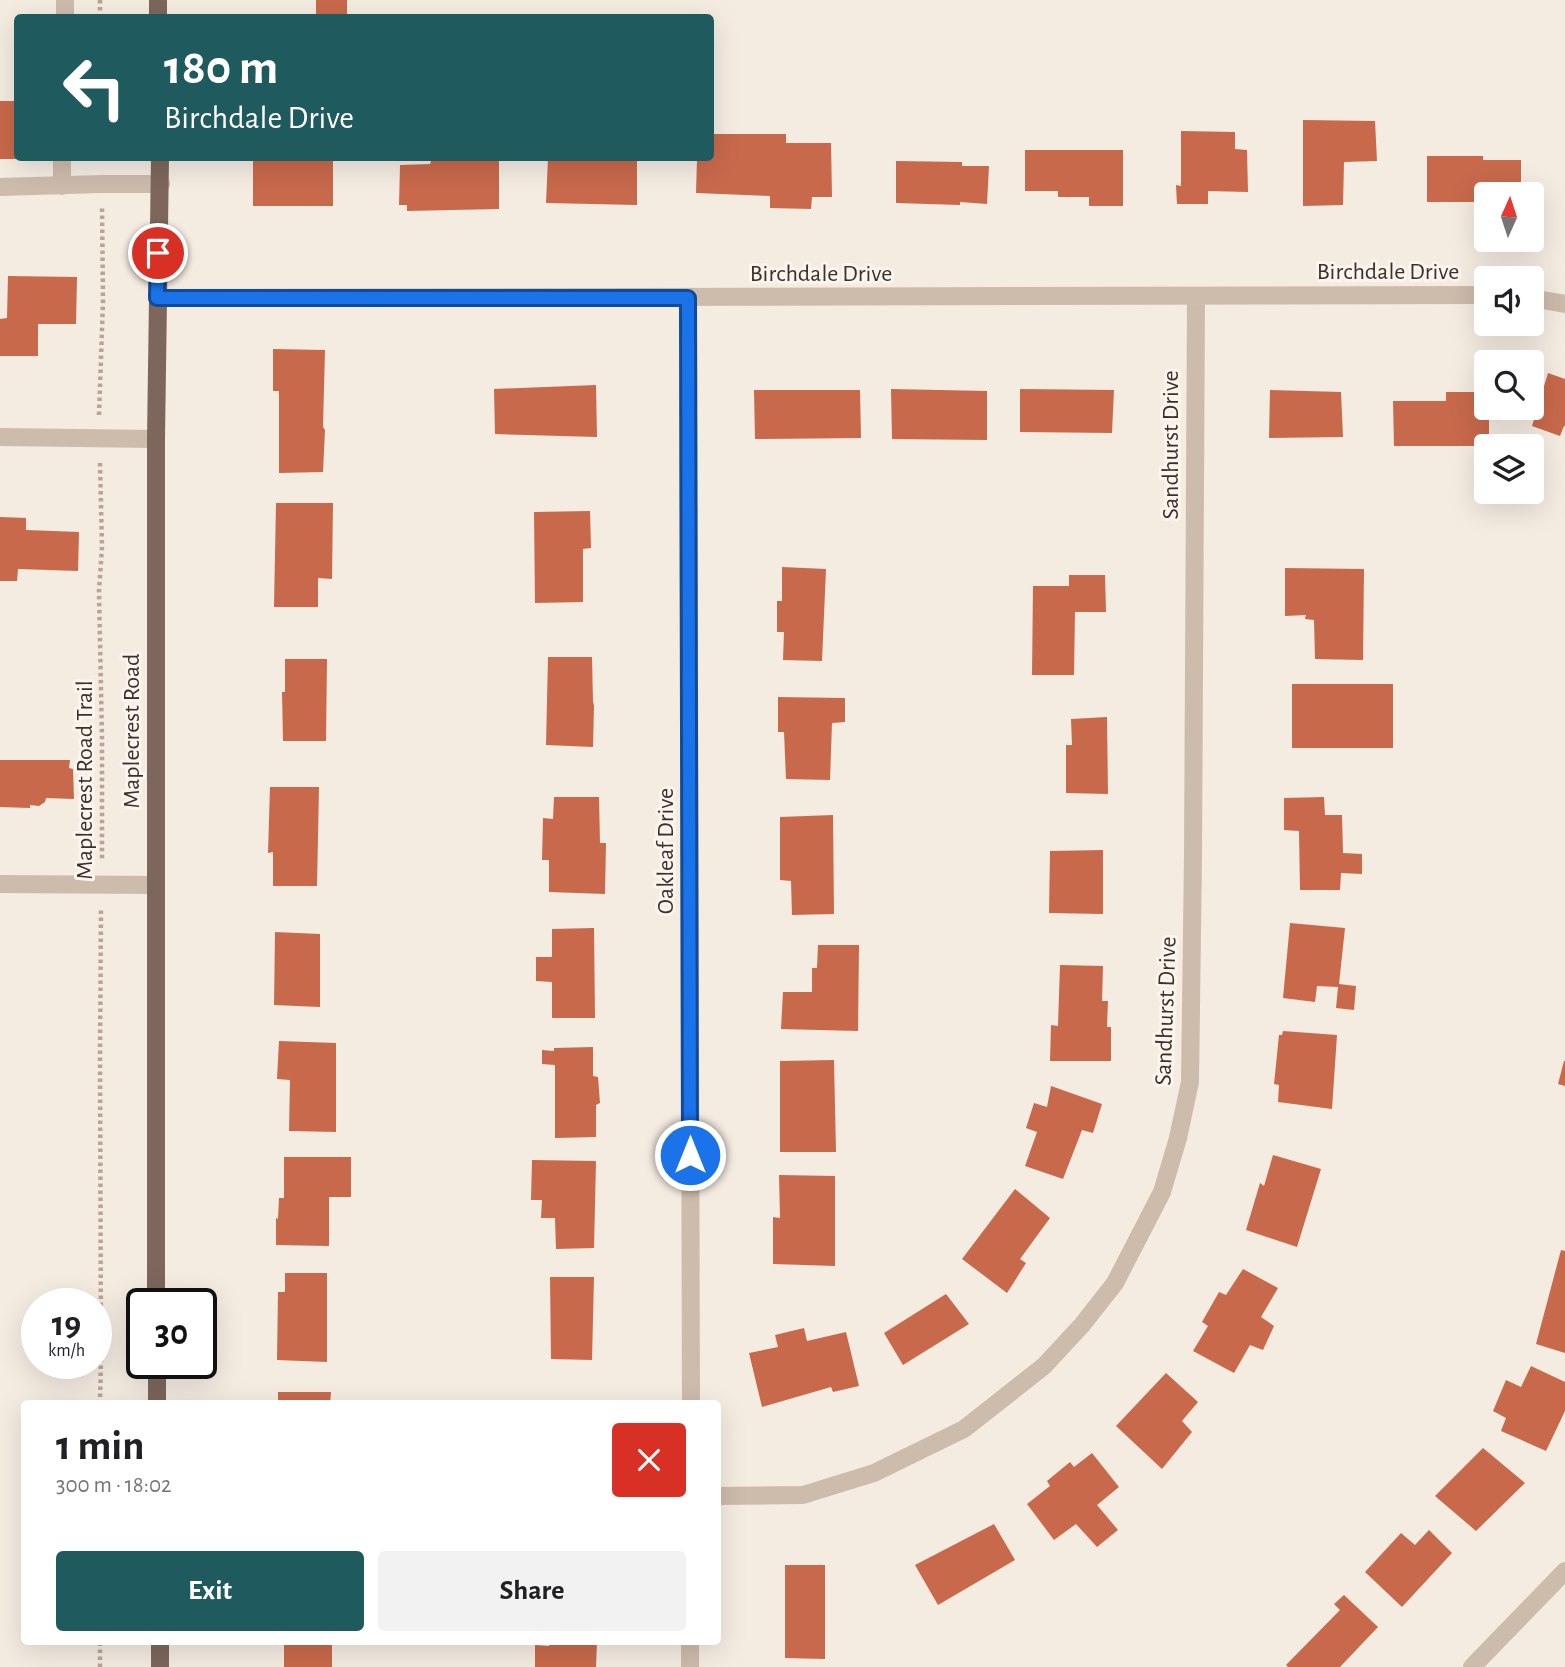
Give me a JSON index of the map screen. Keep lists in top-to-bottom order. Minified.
{"streets":{"main road":["Maplecrest Road"],"street":["Birchdale Drive","Sandhurst Drive","Oakleaf Drive"],"path":["Maplecrest Road Trail"]},"crossings":[["Birchdale Drive","Sandhurst Drive"],["Birchdale Drive","Maplecrest Road"],["Birchdale Drive","Oakleaf Drive"]],"north":"top","page":{"turn":["180 m","Birchdale Drive"],"speed":"19 km/h","limit":"30","heading":["1 min","300 m · 18:02"],"buttons":["Exit","Share"]}}
